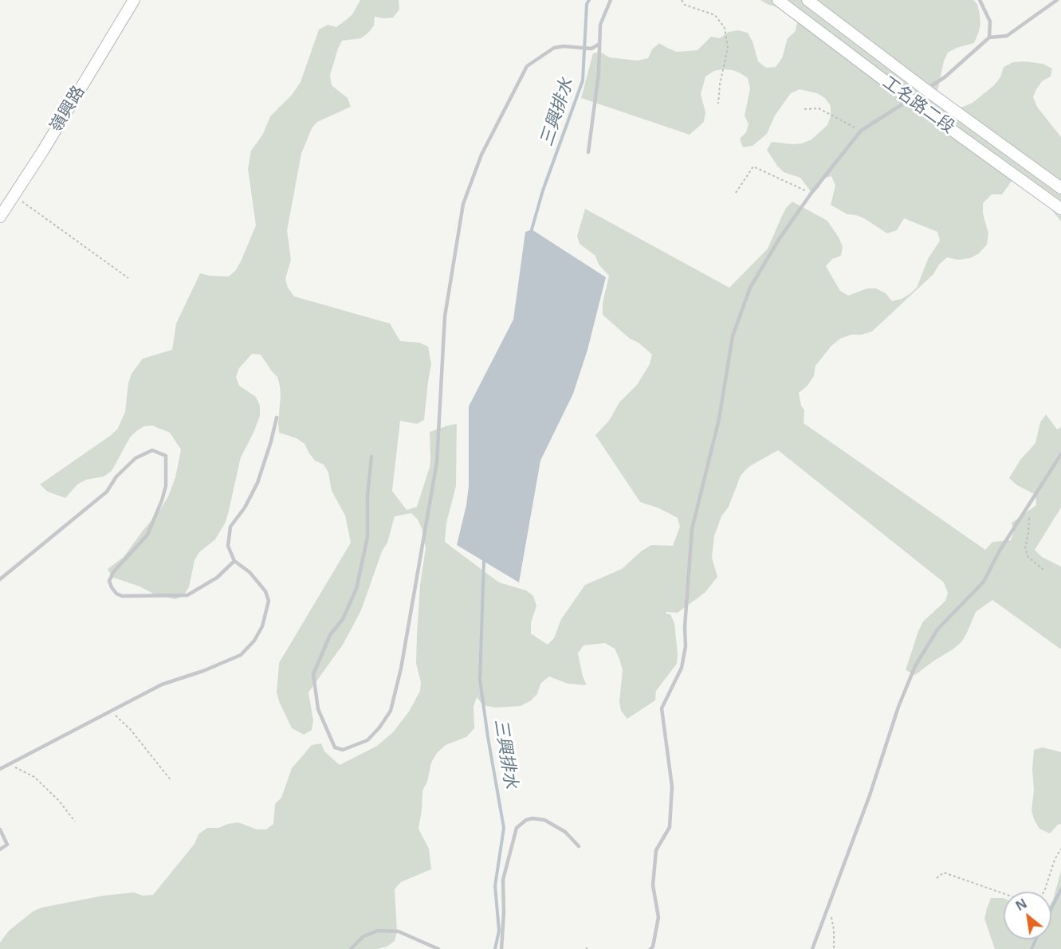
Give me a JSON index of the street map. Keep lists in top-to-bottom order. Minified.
{"streets":{"main road":["工名路二段","嶺興路"]},"water":["三興排水"],"north":"top left"}
